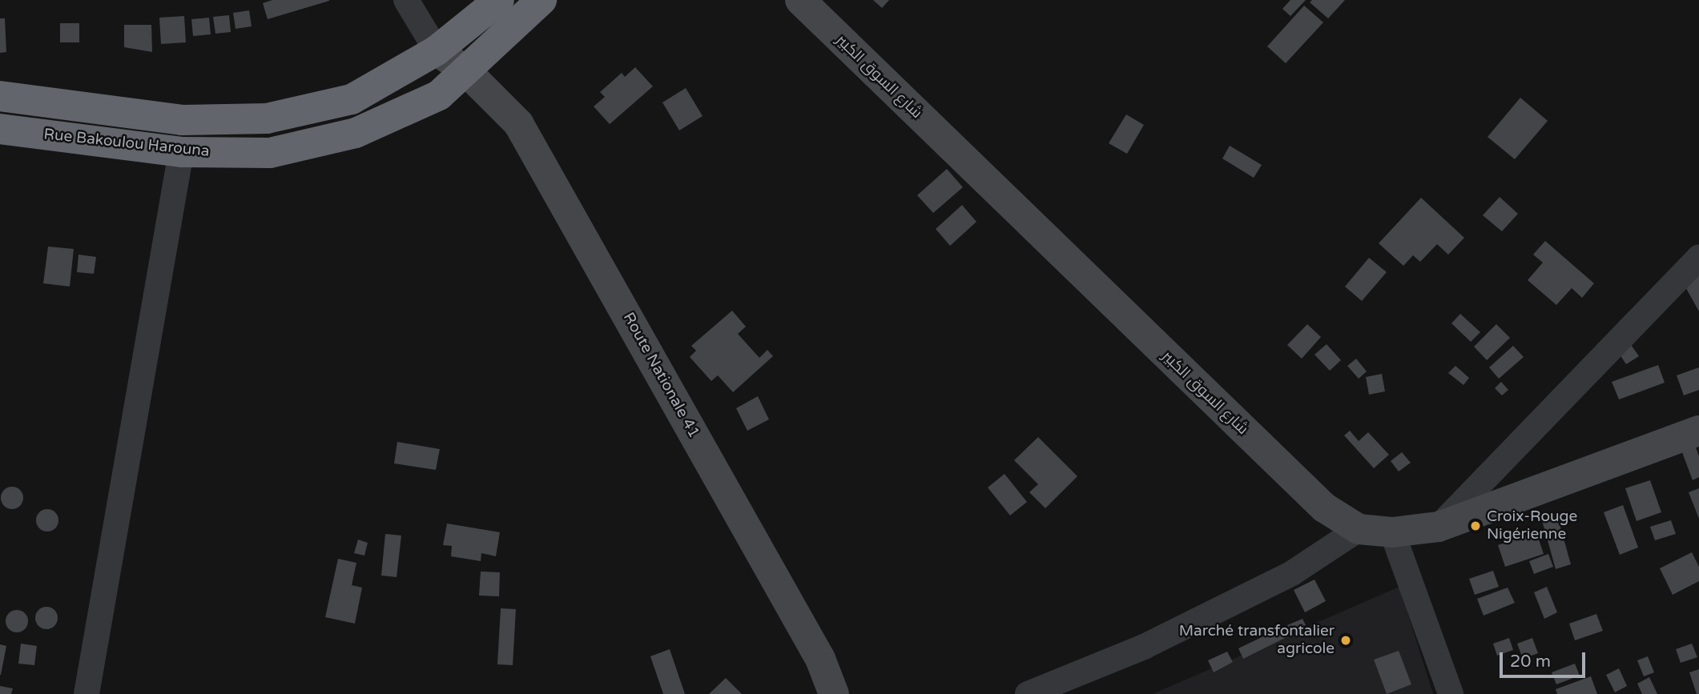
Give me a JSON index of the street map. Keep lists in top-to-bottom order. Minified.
{"streets":{"highway":["Rue Bakoulou Harouna"],"street":["شارع السوق الكبير","Route Nationale 41"]},"crossings":[["Rue Bakoulou Harouna","Route Nationale 41"]],"places":["Croix-Rouge Nigérienne","Marché transfontalier agricole"],"scale_bar":"20 m"}
